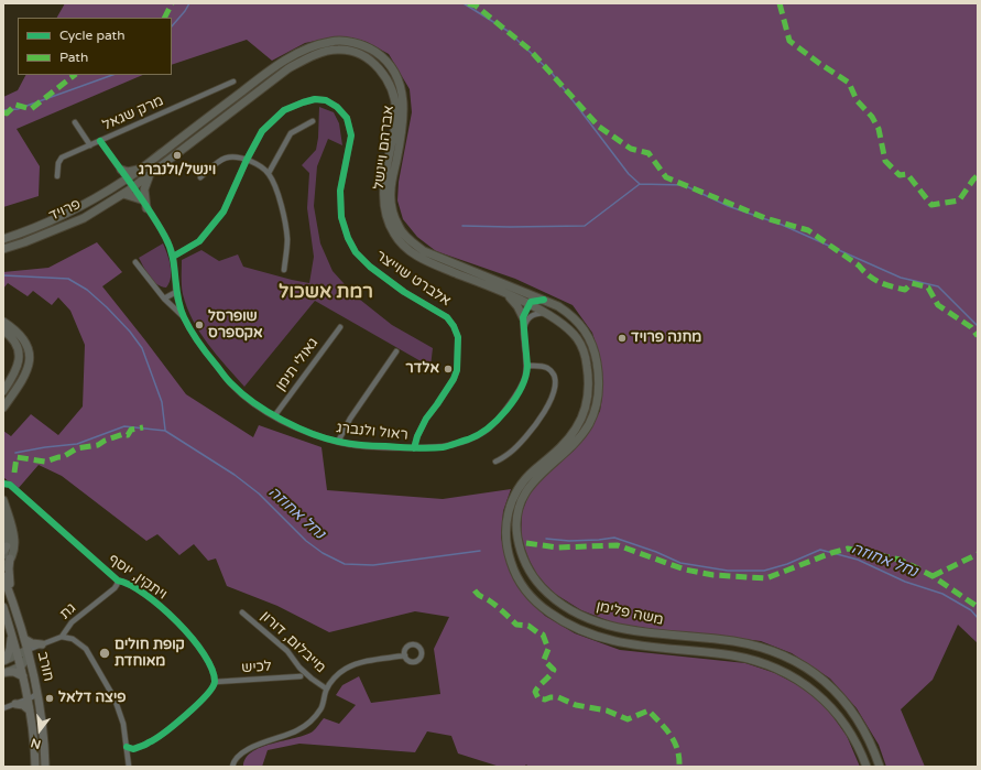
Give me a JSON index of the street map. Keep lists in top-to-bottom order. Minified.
{"streets":{"main road":["אברהם ויינשל","פרויד","משה פלימן","חורב"],"street":["מרק שגאל","אלברט שוייצר","גאולי תימן","ראול ולנברג","ויתקין, יוסף","גת","מייבלום, דורון","לכיש"]},"crossings":[["מרק שגאל","ראול ולנברג"],["אברהם ויינשל","פרויד"],["אברהם ויינשל","ראול ולנברג"],["אברהם ויינשל","משה פלימן"],["פרויד","ראול ולנברג"],["אלברט שוייצר","ראול ולנברג"],["גאולי תימן","ראול ולנברג"],["ויתקין, יוסף","גת"],["ויתקין, יוסף","לכיש"],["גת","חורב"]],"districts":["רמת אשכול"],"water":["נחל אחוזה"],"places":["וינשל/ולנברג","שופרסל אקספרס","מחנה פרויד","אלדר","קופת חולים מאוחדת","פיצה דלאל"],"legend":["Cycle path","Path"],"north":"bottom"}
